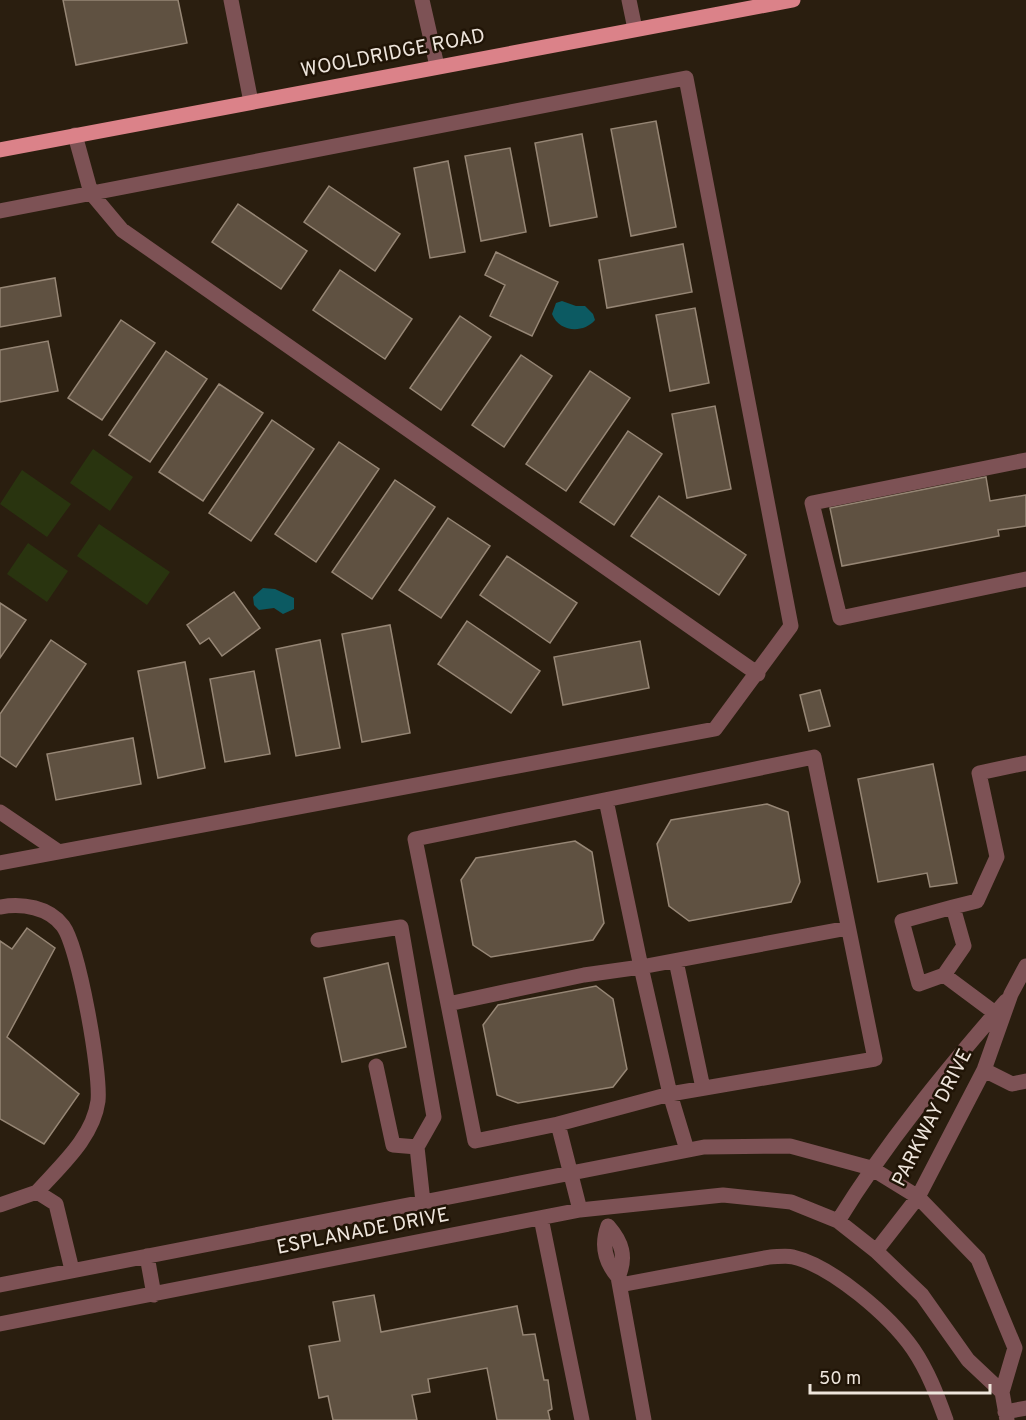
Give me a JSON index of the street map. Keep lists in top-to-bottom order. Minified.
{"streets":{"main road":["WOOLDRIDGE ROAD"],"street":["PARKWAY DRIVE","ESPLANADE DRIVE"]},"crossings":[["PARKWAY DRIVE","ESPLANADE DRIVE"]],"scale_bar":"50 m"}
